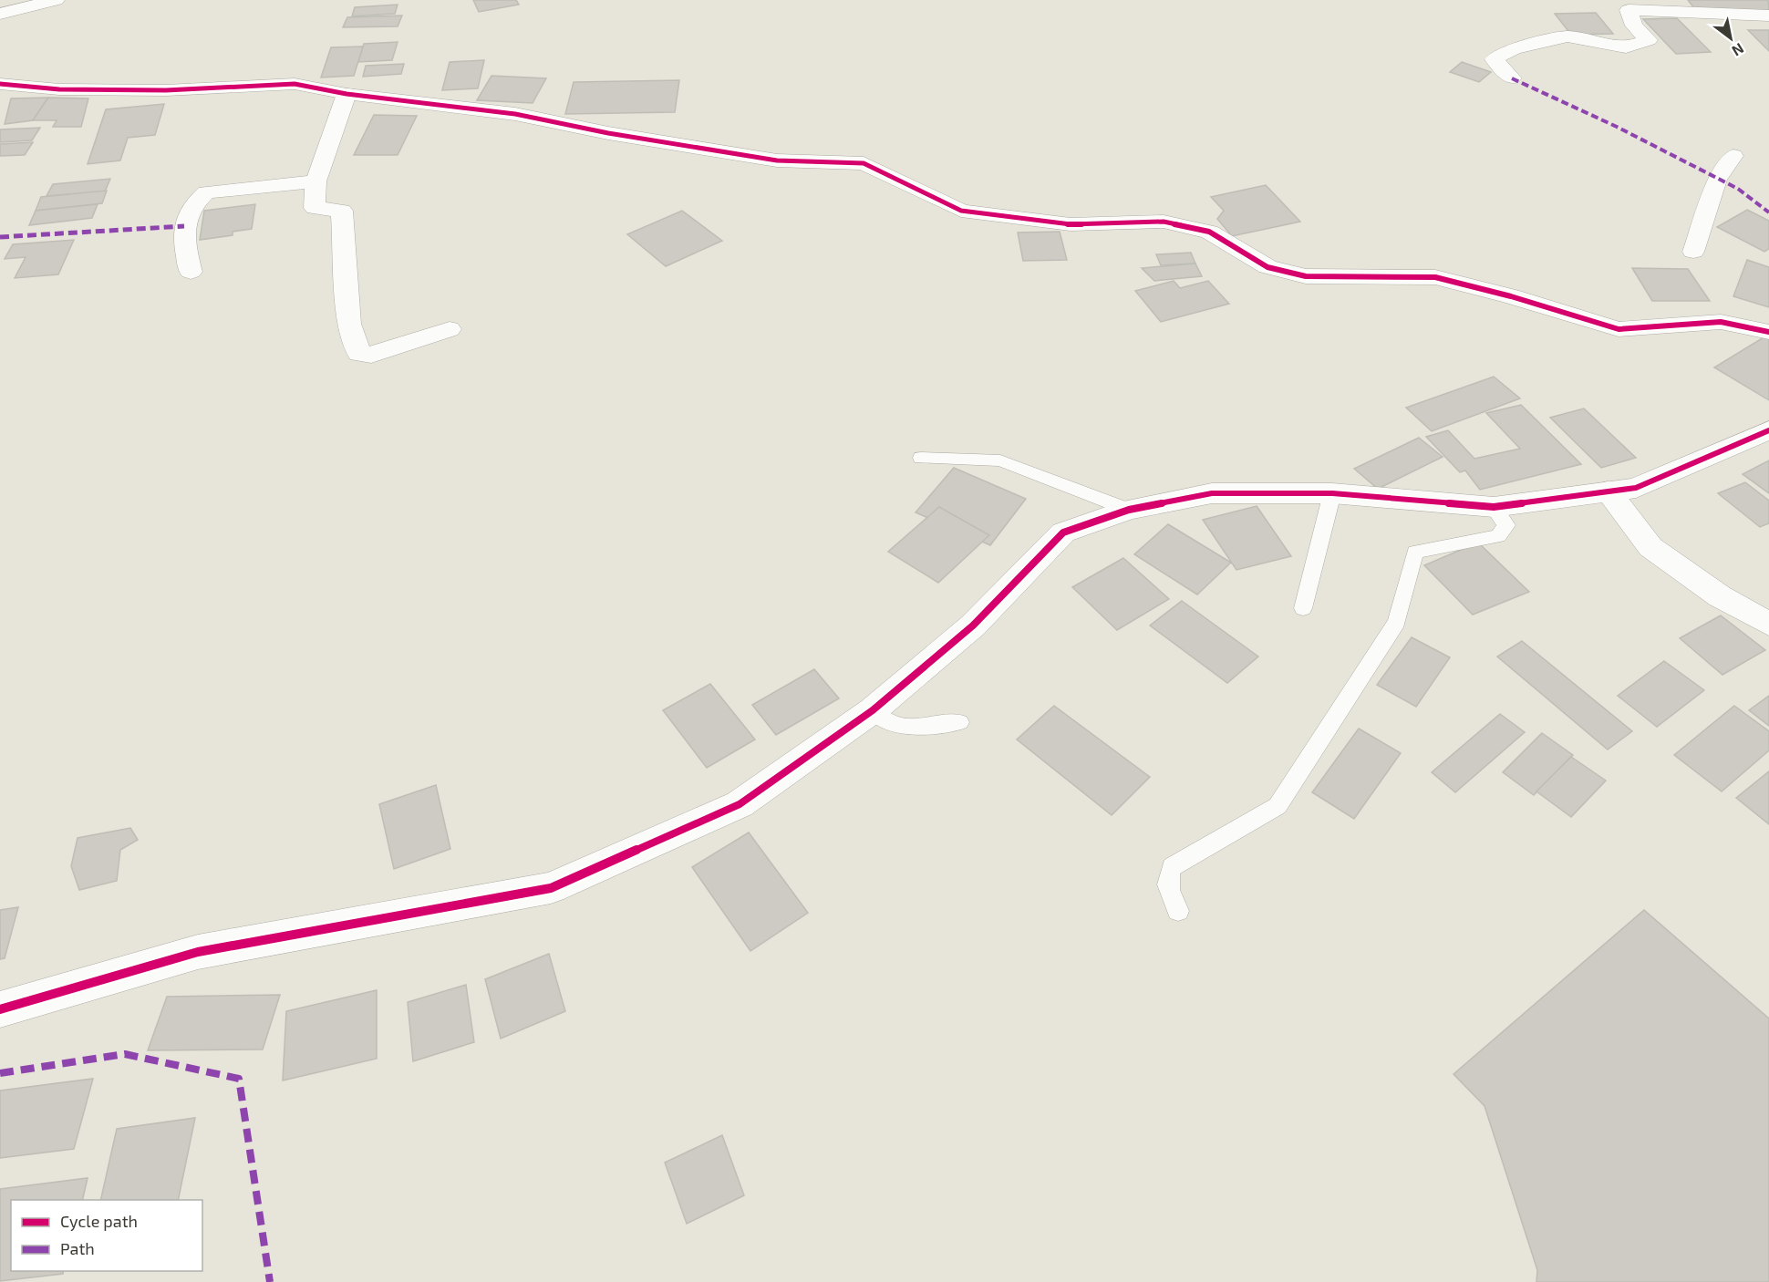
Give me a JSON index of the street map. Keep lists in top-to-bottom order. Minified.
{"legend":["Cycle path","Path"],"north":"bottom right"}
